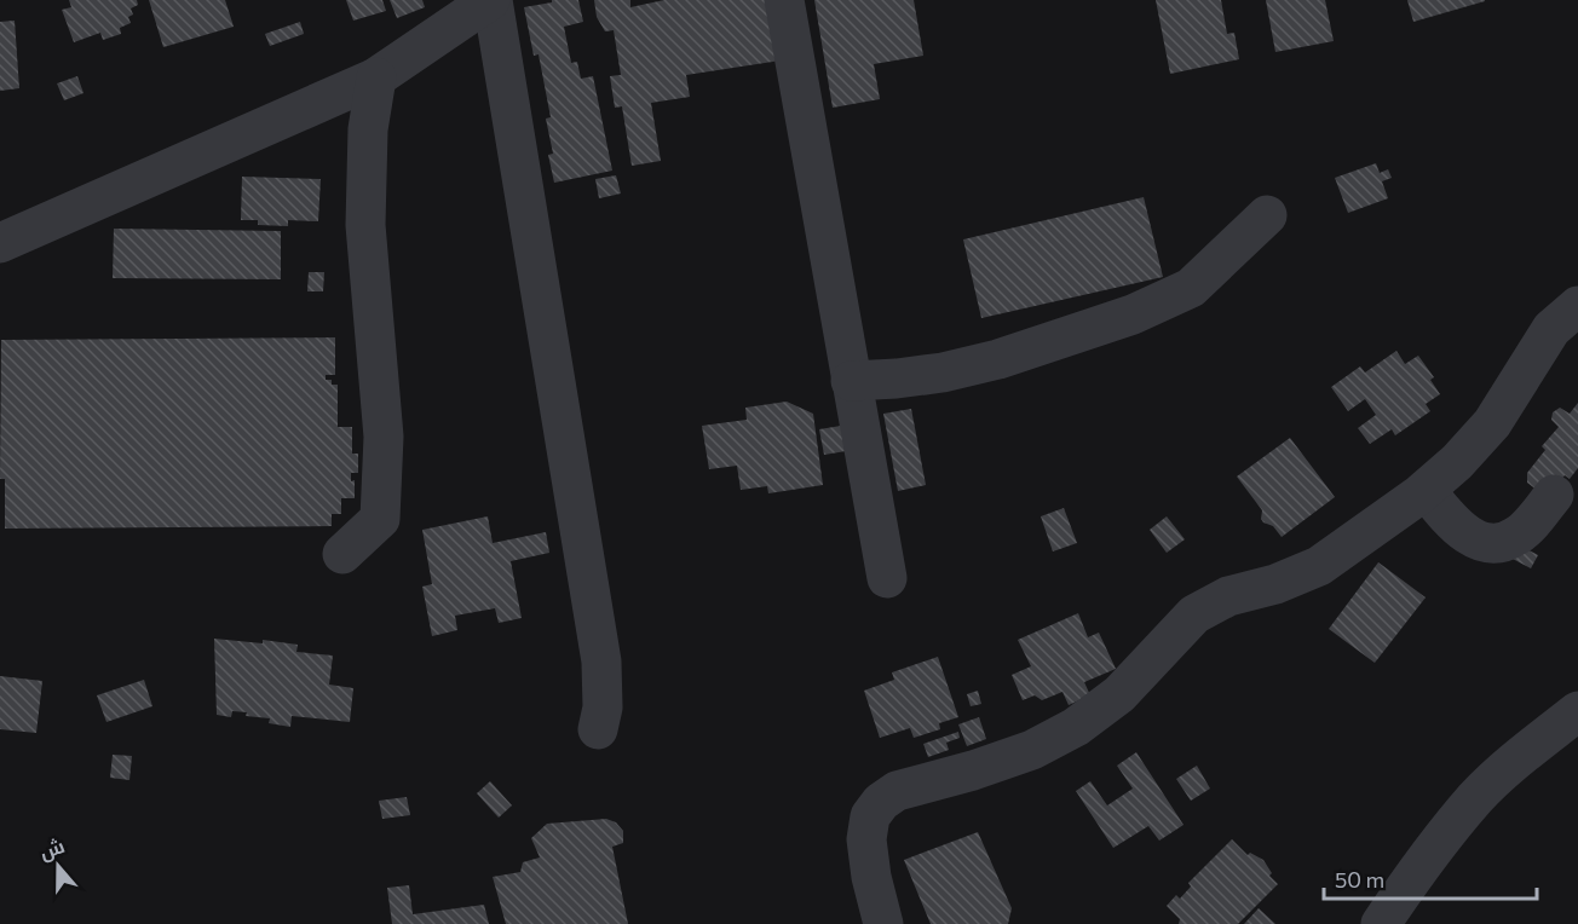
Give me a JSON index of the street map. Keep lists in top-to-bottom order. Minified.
{"scale_bar":"50 m","north":"top"}
